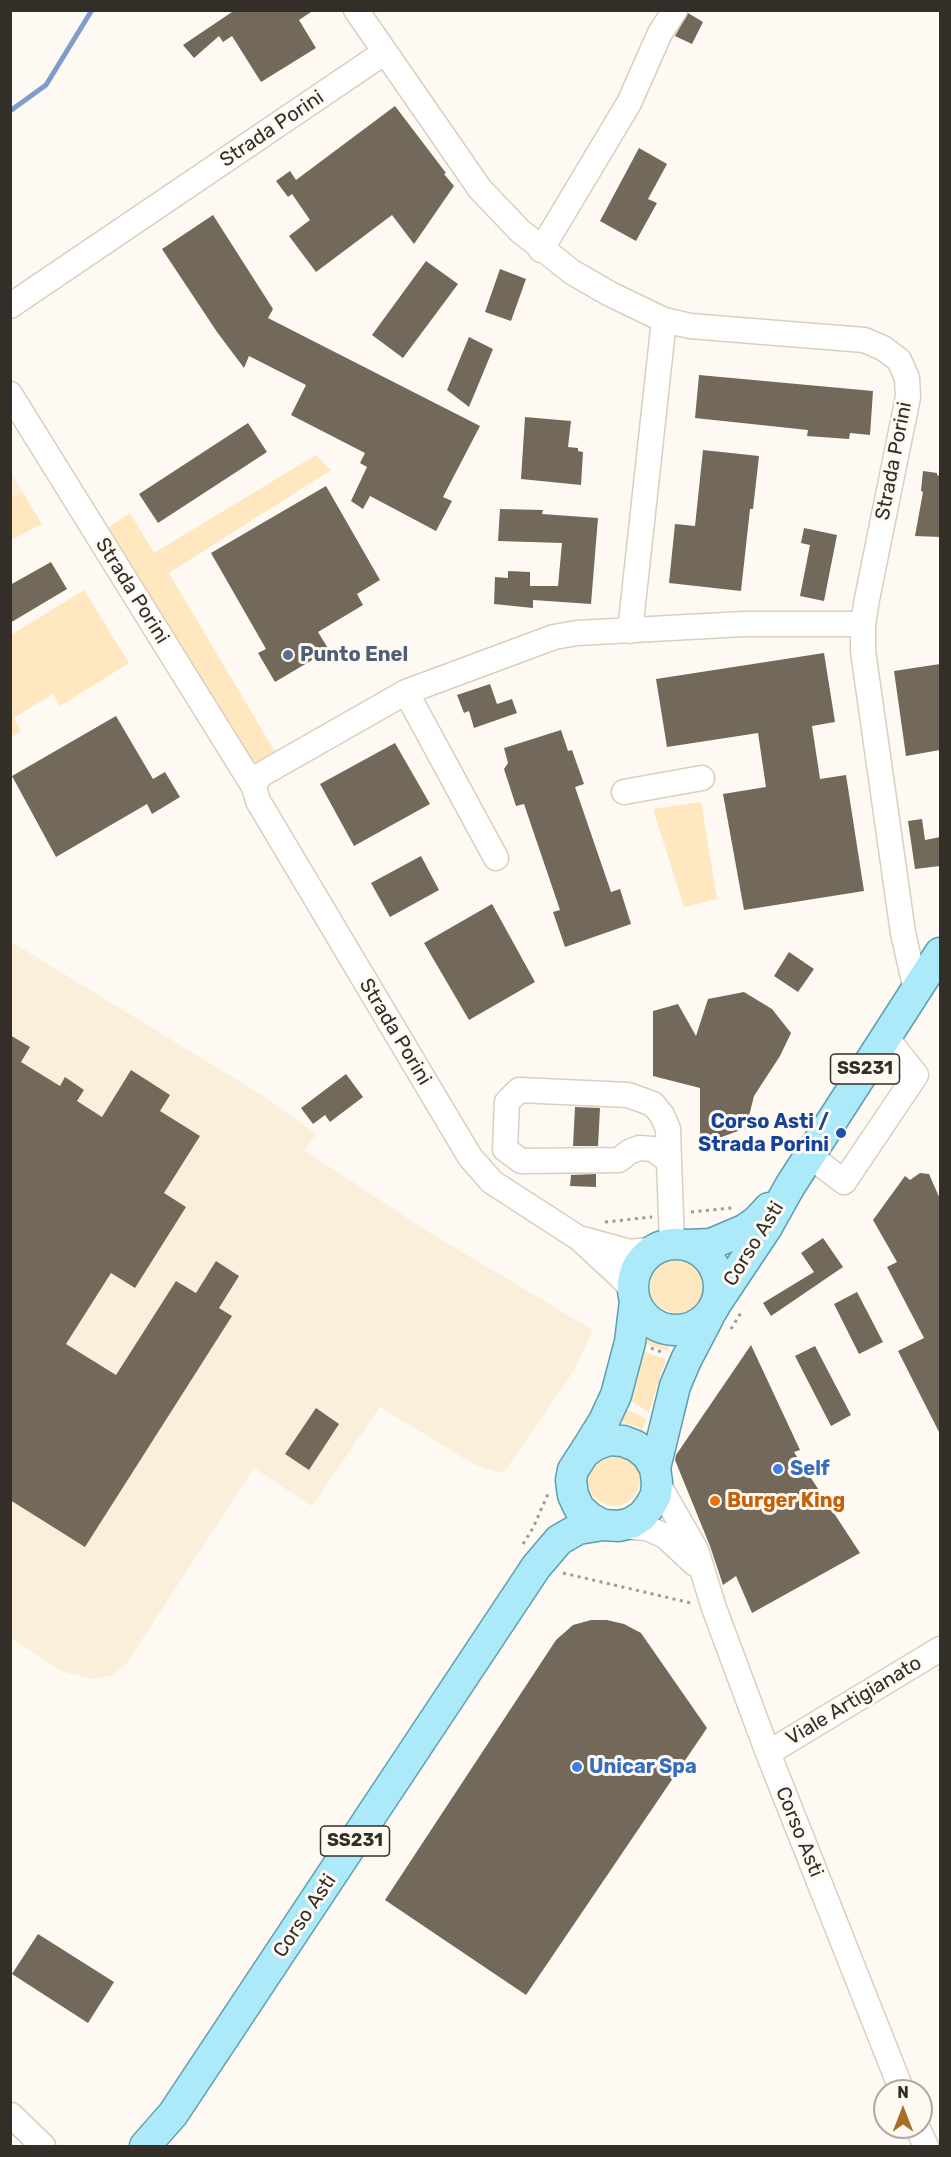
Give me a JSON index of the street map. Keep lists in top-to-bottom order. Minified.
{"streets":{"main road":["SS231","Corso Asti"],"street":["Strada Porini","Viale Artigianato"]},"crossings":[["Strada Porini","SS231"],["Strada Porini","Corso Asti"],["SS231","Corso Asti"],["Corso Asti","Viale Artigianato"]],"places":["Punto Enel","Corso Asti / Strada Porini","Self","Burger King","Unicar Spa"],"north":"top"}
